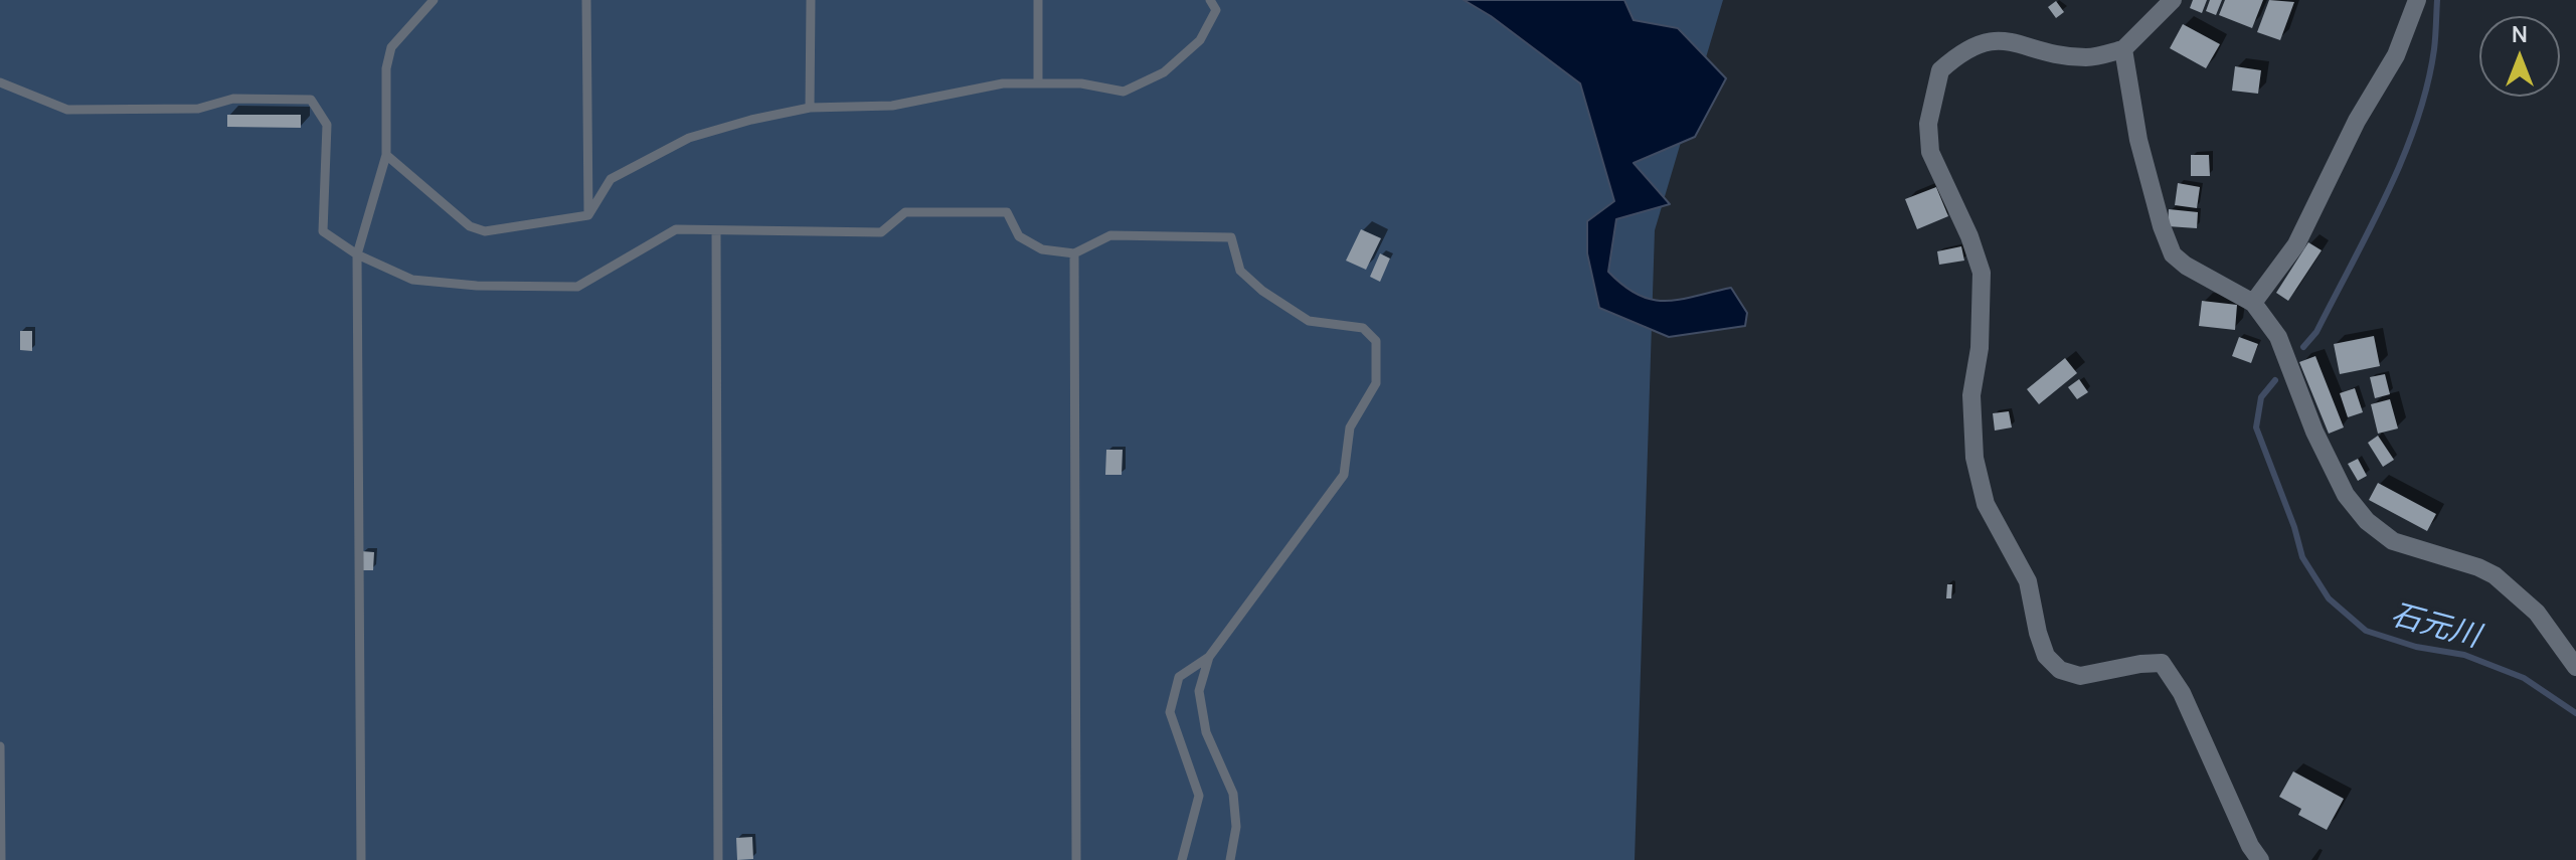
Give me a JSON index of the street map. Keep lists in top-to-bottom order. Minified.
{"water":["石元川"],"north":"top"}
